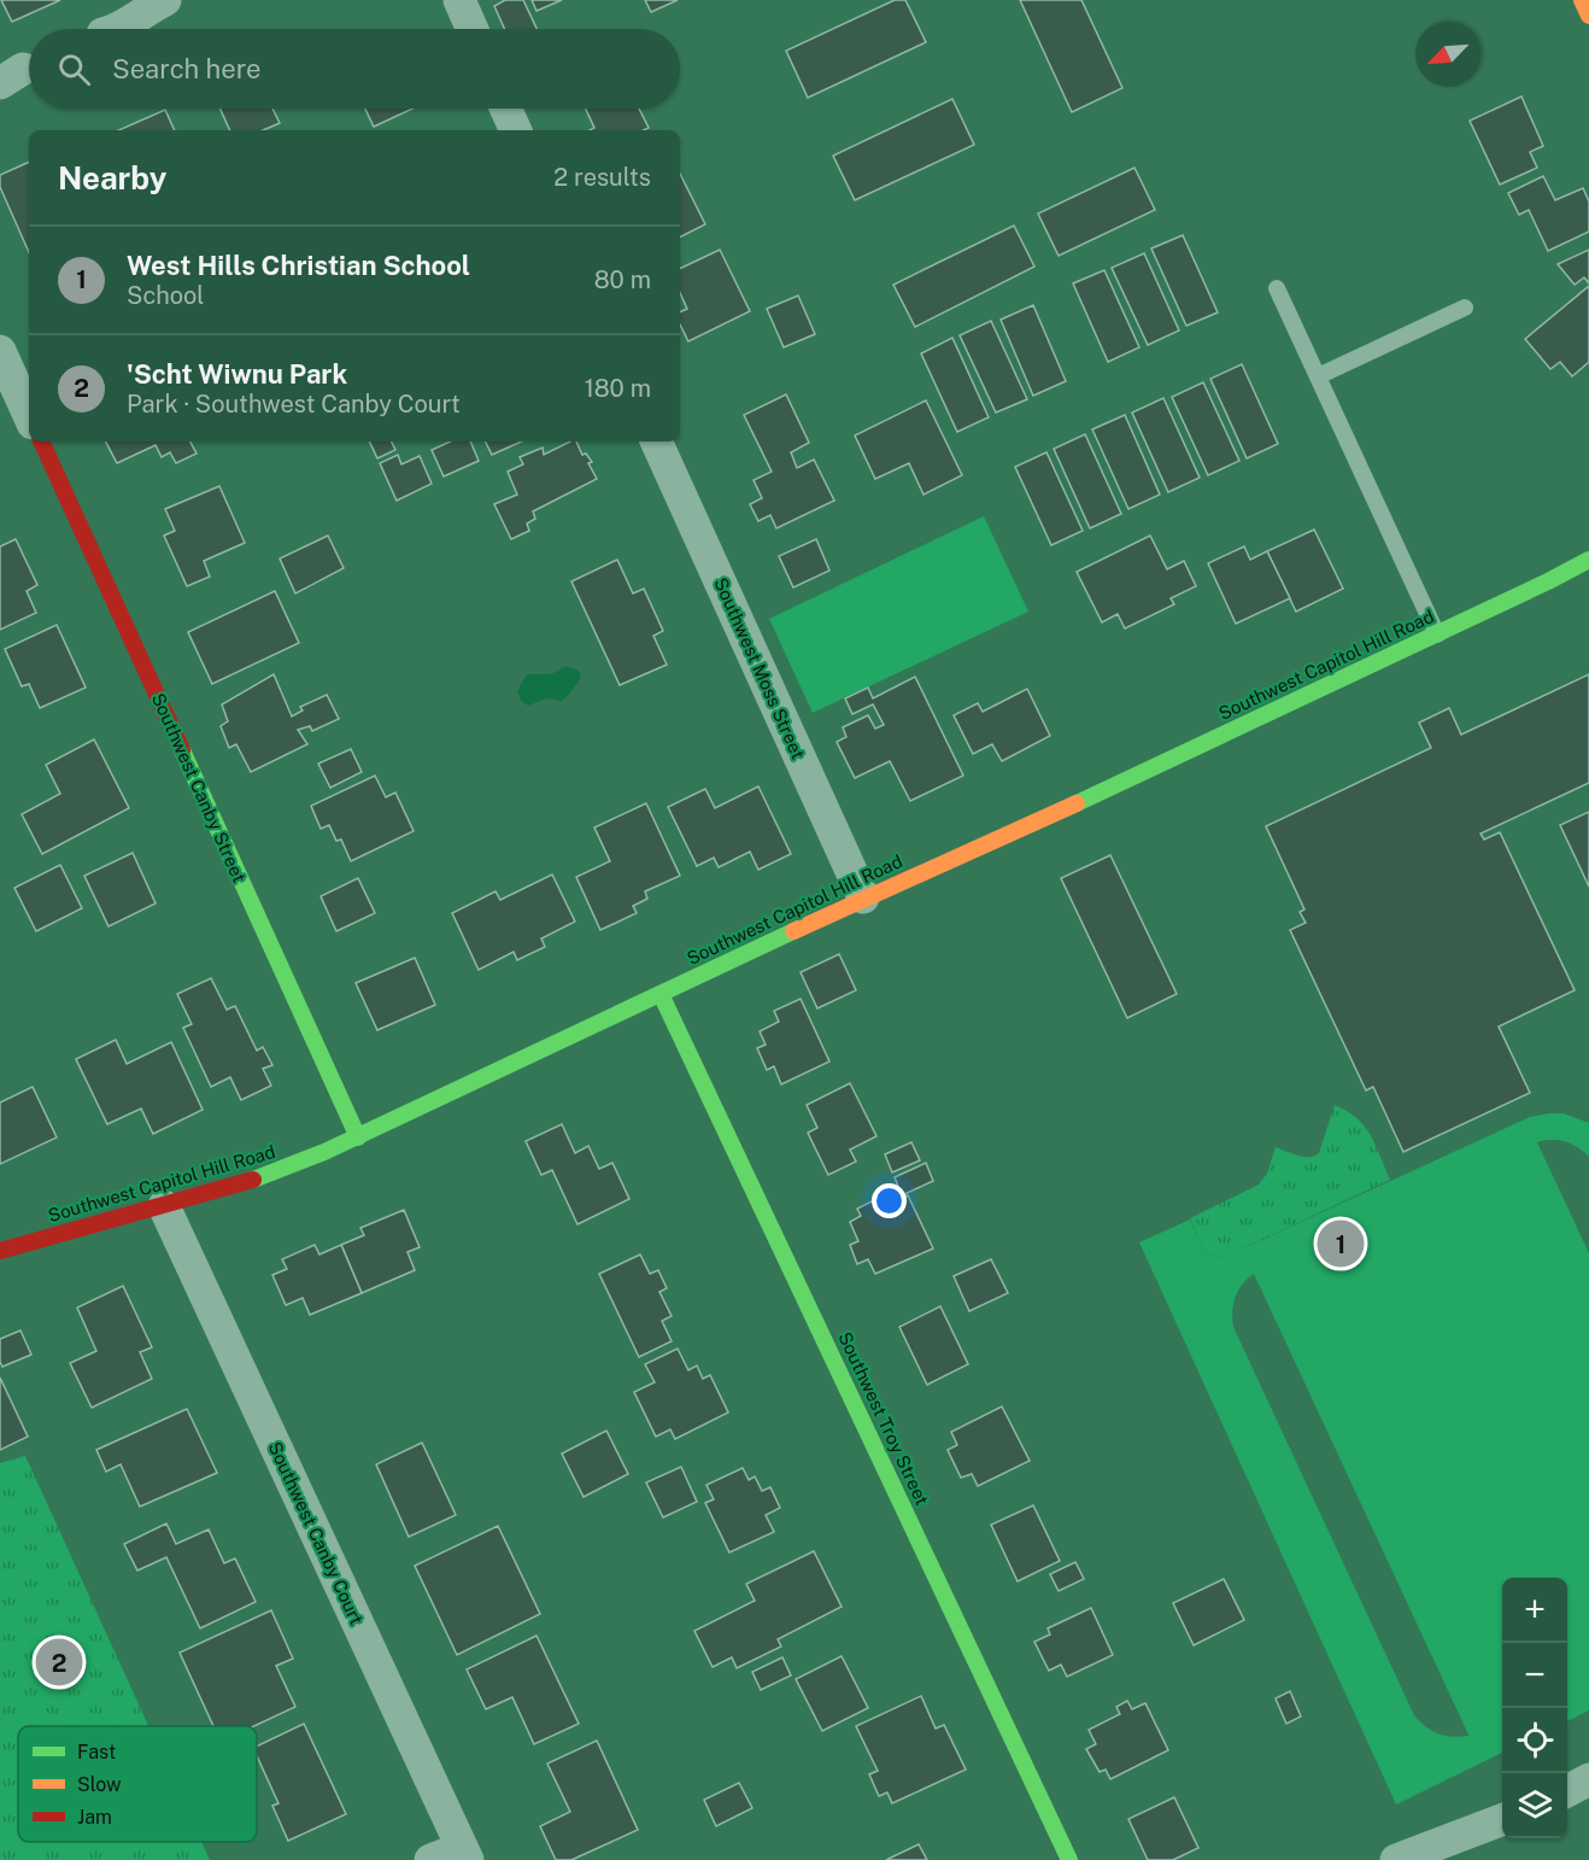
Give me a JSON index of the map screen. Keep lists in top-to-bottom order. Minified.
{"streets":{"street":["Southwest Capitol Hill Road","Southwest Moss Street","Southwest Canby Street","Southwest Troy Street","Southwest Canby Court"]},"crossings":[["Southwest Capitol Hill Road","Southwest Moss Street"],["Southwest Capitol Hill Road","Southwest Canby Street"],["Southwest Capitol Hill Road","Southwest Troy Street"],["Southwest Capitol Hill Road","Southwest Canby Court"]],"legend":["Fast","Slow","Jam"],"north":"bottom left","page":{"search":"Search here","heading":["Nearby","2 results"],"list":[{"mark":"1","name":"West Hills Christian School","note":"School","value":"80 m"},{"mark":"2","name":"'Scht Wiwnu Park","note":"Park · Southwest Canby Court","value":"180 m"}],"pins":["1","2"],"map_buttons":["+","−"]}}
